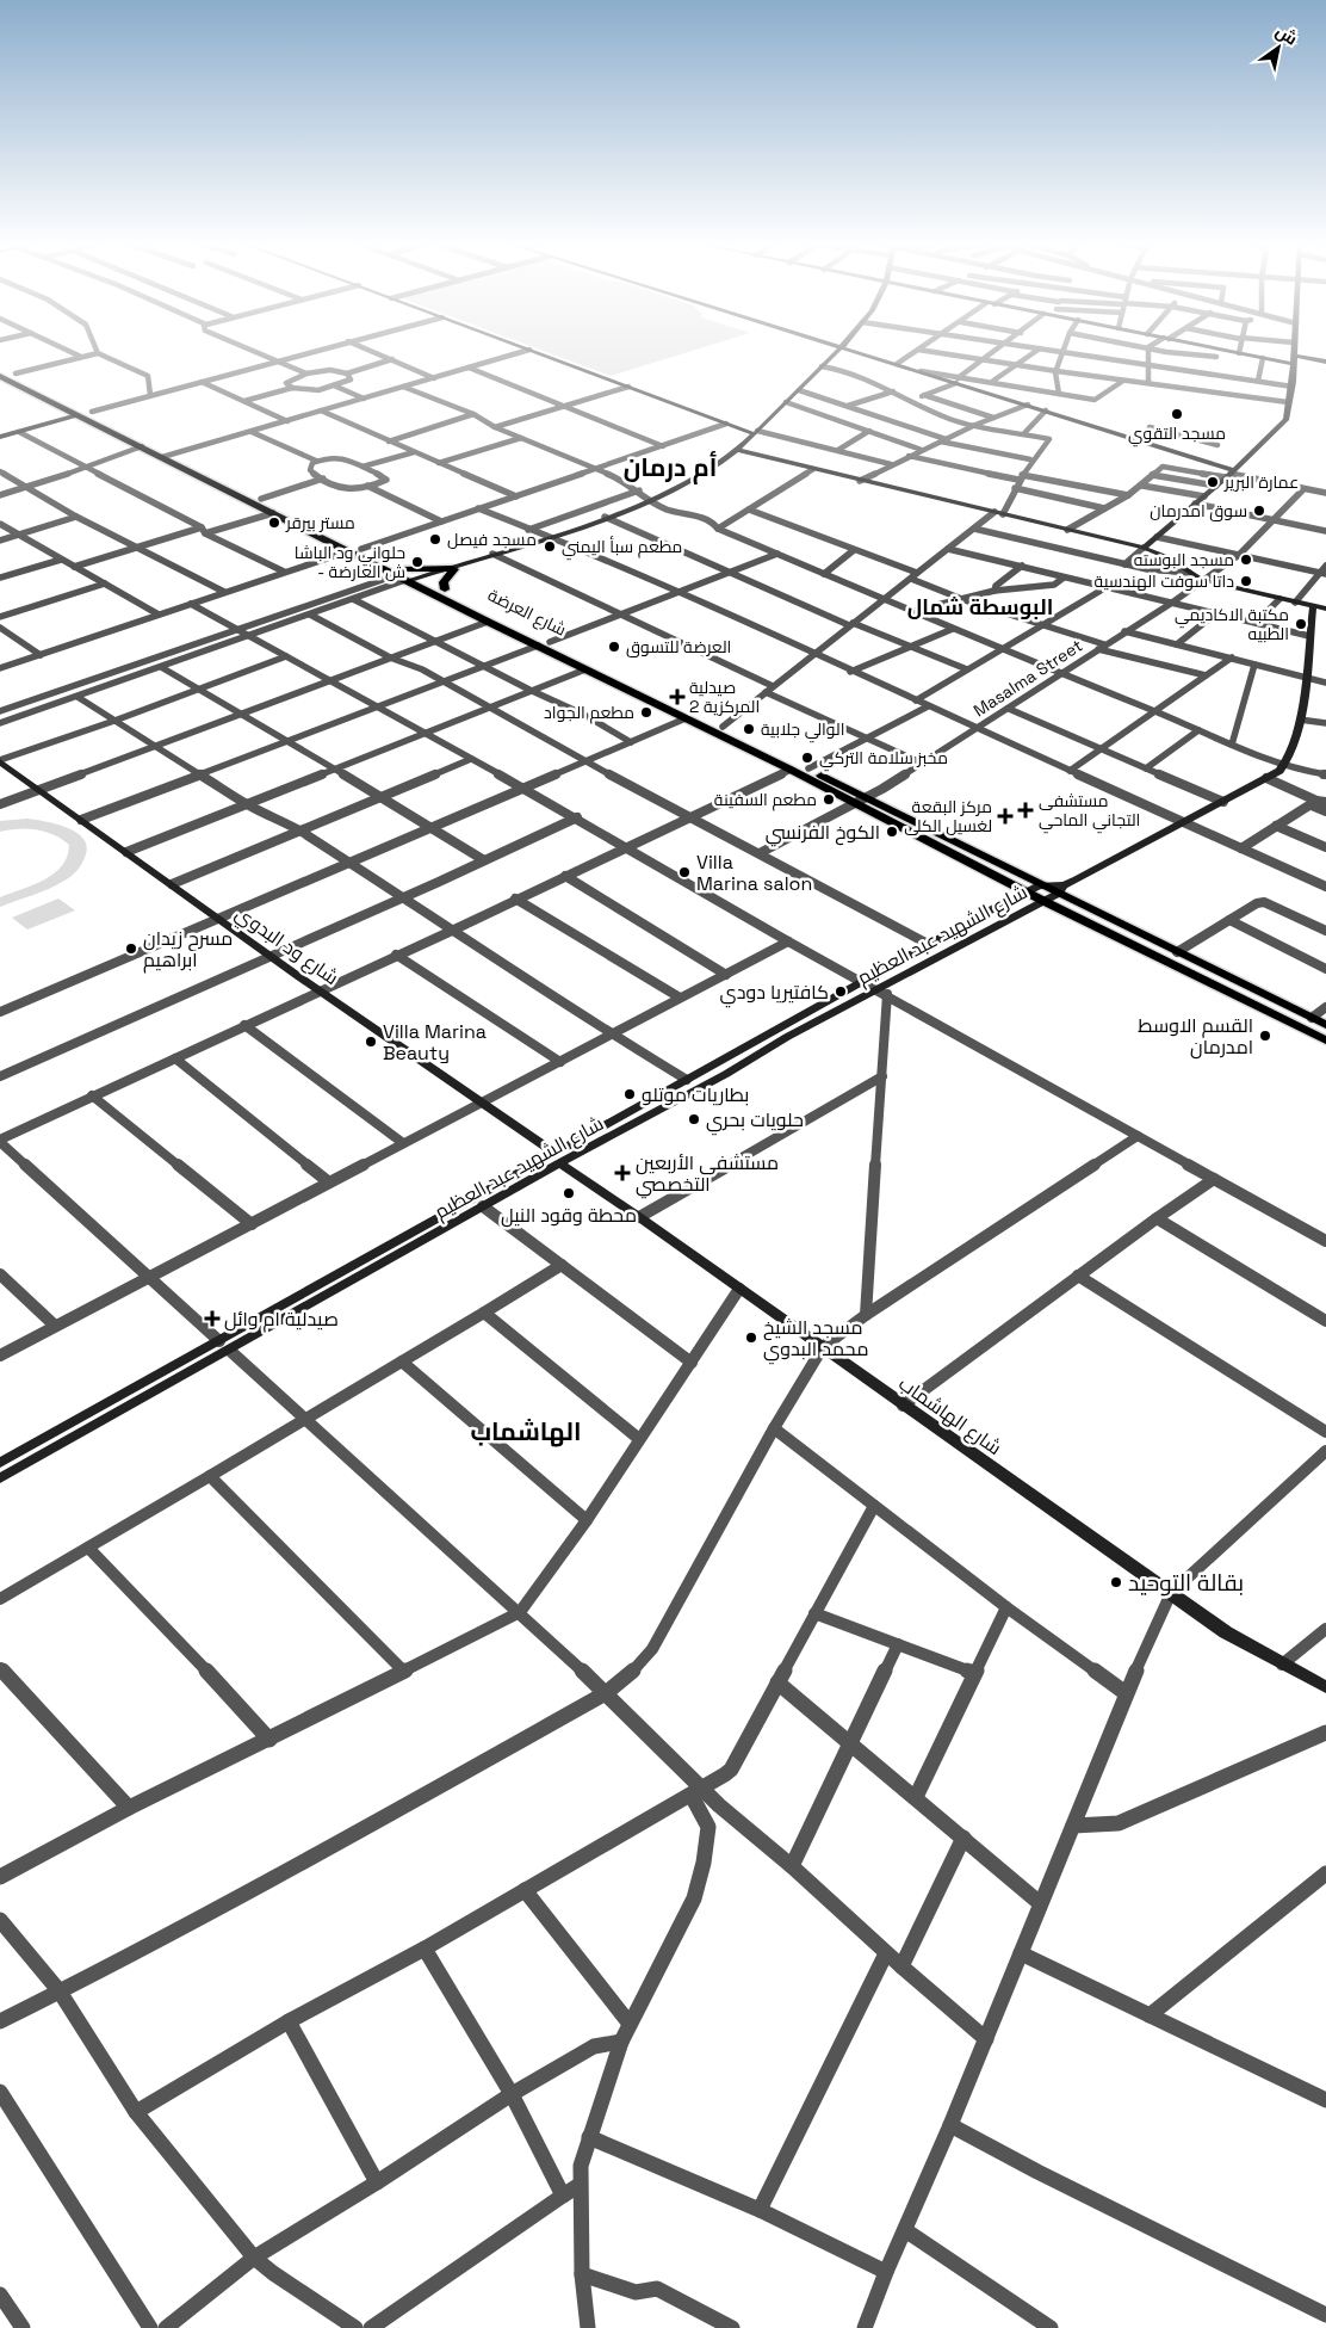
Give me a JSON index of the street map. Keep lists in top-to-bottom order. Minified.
{"streets":{"main road":["شارع العرضة"],"street":["Masalma Street","شارع الشهيد عبد العظيم","شارع ود البدوي","شارع الهاشماب"]},"crossings":[["شارع العرضة","Masalma Street"],["شارع العرضة","شارع الشهيد عبد العظيم"],["شارع الشهيد عبد العظيم","شارع ود البدوي"],["شارع الشهيد عبد العظيم","شارع الهاشماب"],["شارع ود البدوي","شارع الهاشماب"]],"districts":["أم درمان","البوسطة شمال","الهاشماب"],"places":{"other":["مسجد التقوي","عمارة البرير","سوق امدرمان","مستر بيرقر","مسجد فيصل","مطعم سبأ اليمني","مسجد البوسته","حلواني ود الباشا - ش العارضة","داتا سوفت الهندسية","مكتبة الاكاديمي الطبيه","العرضة للتسوق","مطعم الجواد","الوالي جلابية","مخبز سلامة التركي","مطعم السفينة","الكوخ الفرنسي","Villa Marina salon","مسرح زيدان ابراهيم","كافتيريا دودي","القسم الاوسط امدرمان","Villa Marina Beauty","بطاريات موتلو","حلويات بحري","محطة وقود النيل","مسجد الشيخ محمد البدوي","بقالة التوحيد"],"health":["صيدلية المركزية 2","مستشفى التجاني الماحي","مركز البقعة لغسيل الكلى","مستشفى الأربعين التخصصي","صيدلية ام وائل"]},"north":"top right"}
